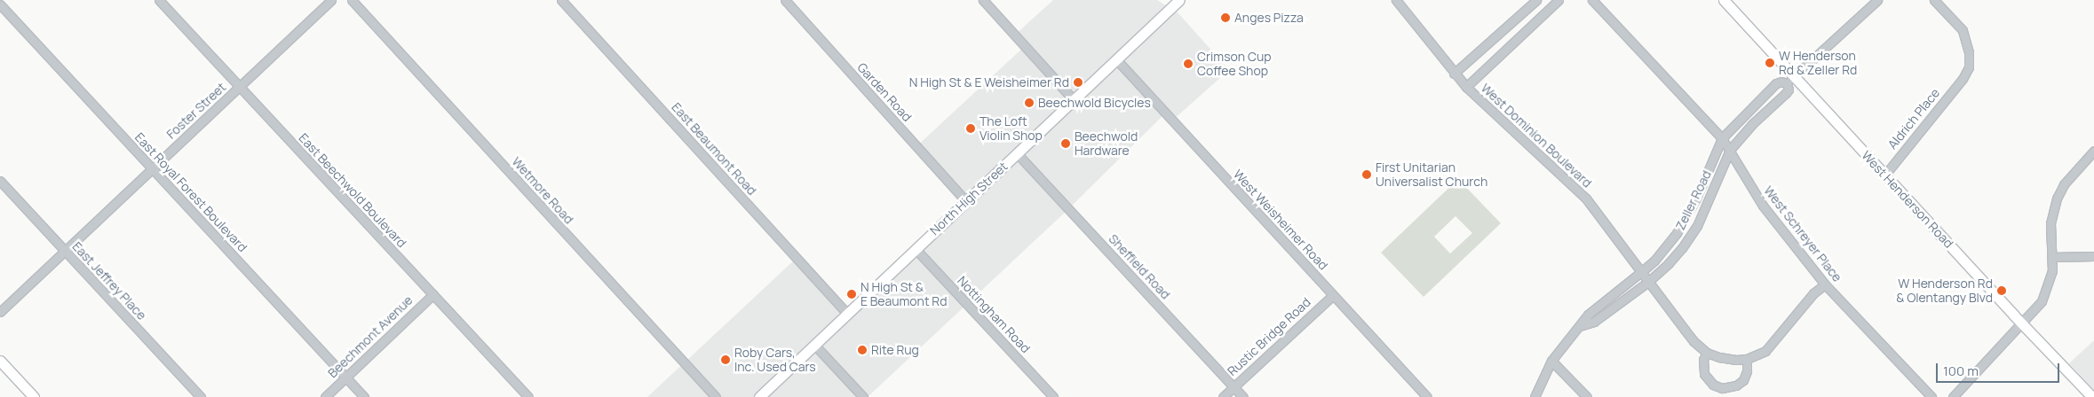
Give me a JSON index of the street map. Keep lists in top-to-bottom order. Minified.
{"streets":{"main road":["North High Street","West Henderson Road"],"street":["Garden Road","Foster Street","Aldrich Place","West Dominion Boulevard","East Beaumont Road","East Beechwold Boulevard","Wetmore Road","East Royal Forest Boulevard","Zeller Road","West Weisheimer Road","West Schreyer Place","Sheffield Road","East Jeffrey Place","Nottingham Road","Beechmont Avenue","Rustic Bridge Road"]},"crossings":[["Garden Road","North High Street"],["Foster Street","East Beechwold Boulevard"],["Foster Street","East Royal Forest Boulevard"],["Foster Street","East Jeffrey Place"],["Aldrich Place","West Henderson Road"],["West Dominion Boulevard","Zeller Road"],["East Beaumont Road","North High Street"],["East Beechwold Boulevard","Beechmont Avenue"],["East Royal Forest Boulevard","Beechmont Avenue"],["North High Street","West Weisheimer Road"],["North High Street","Sheffield Road"],["North High Street","Nottingham Road"],["West Henderson Road","Zeller Road"],["Zeller Road","West Schreyer Place"],["West Weisheimer Road","Rustic Bridge Road"],["Sheffield Road","Rustic Bridge Road"]],"places":["Anges Pizza","W Henderson Rd & Zeller Rd","Crimson Cup Coffee Shop","N High St & E Weisheimer Rd","Beechwold Bicycles","The Loft Violin Shop","Beechwold Hardware","First Unitarian Universalist Church","W Henderson Rd & Olentangy Blvd","N High St & E Beaumont Rd","Rite Rug","Roby Cars, Inc. Used Cars"],"scale_bar":"100 m"}
